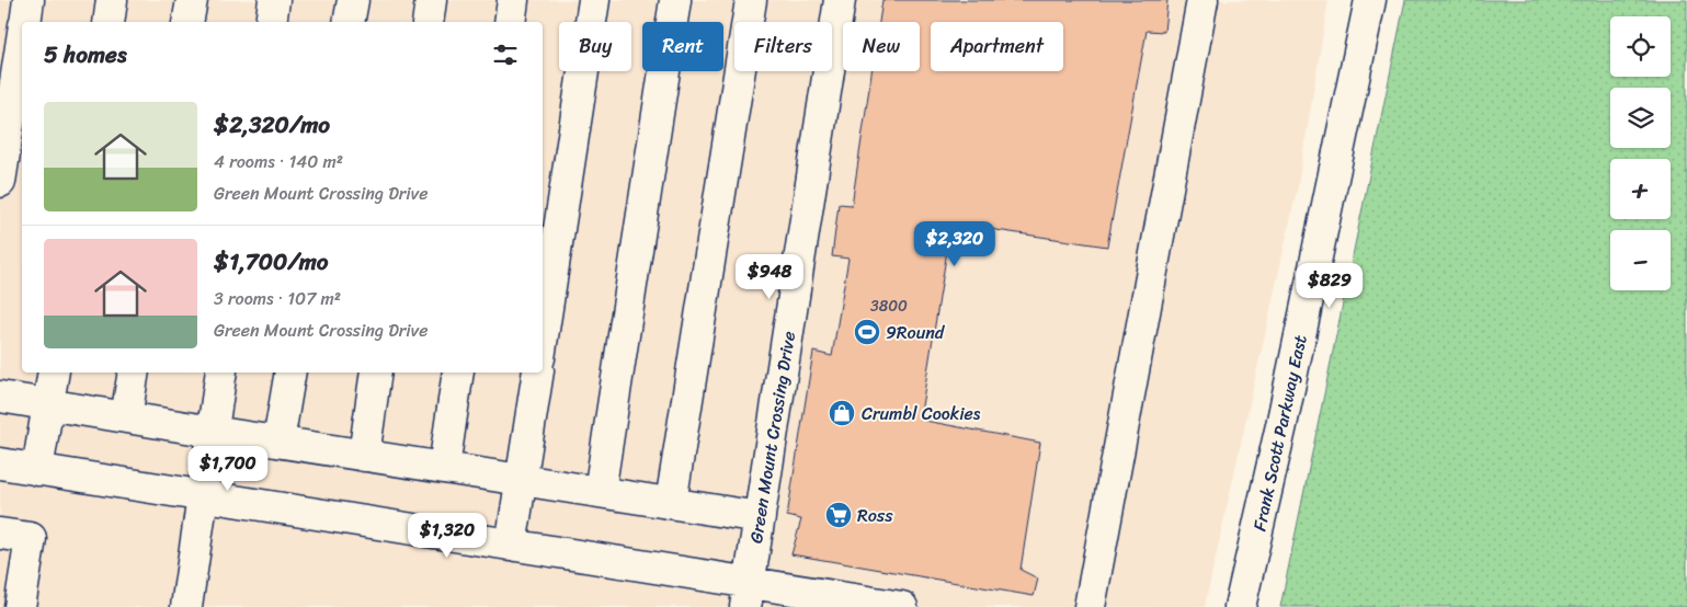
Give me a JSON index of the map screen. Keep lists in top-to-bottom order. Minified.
{"streets":{"street":["Frank Scott Parkway East","Green Mount Crossing Drive"]},"places":{"sports":["9Round"],"shop":["Crumbl Cookies"],"supermarket":["Ross"]},"house_numbers":["3800"],"page":{"map_buttons":["+","−"],"chip":["Buy","Rent","Filters","New","Apartment"],"heading":"5 homes","list":[{"name":"$2,320/mo","note":"4 rooms · 140 m² · Green Mount Crossing Drive"},{"name":"$1,700/mo","note":"3 rooms · 107 m² · Green Mount Crossing Drive"}],"price":["$2,320","$948","$829","$1,700","$1,320"]}}
